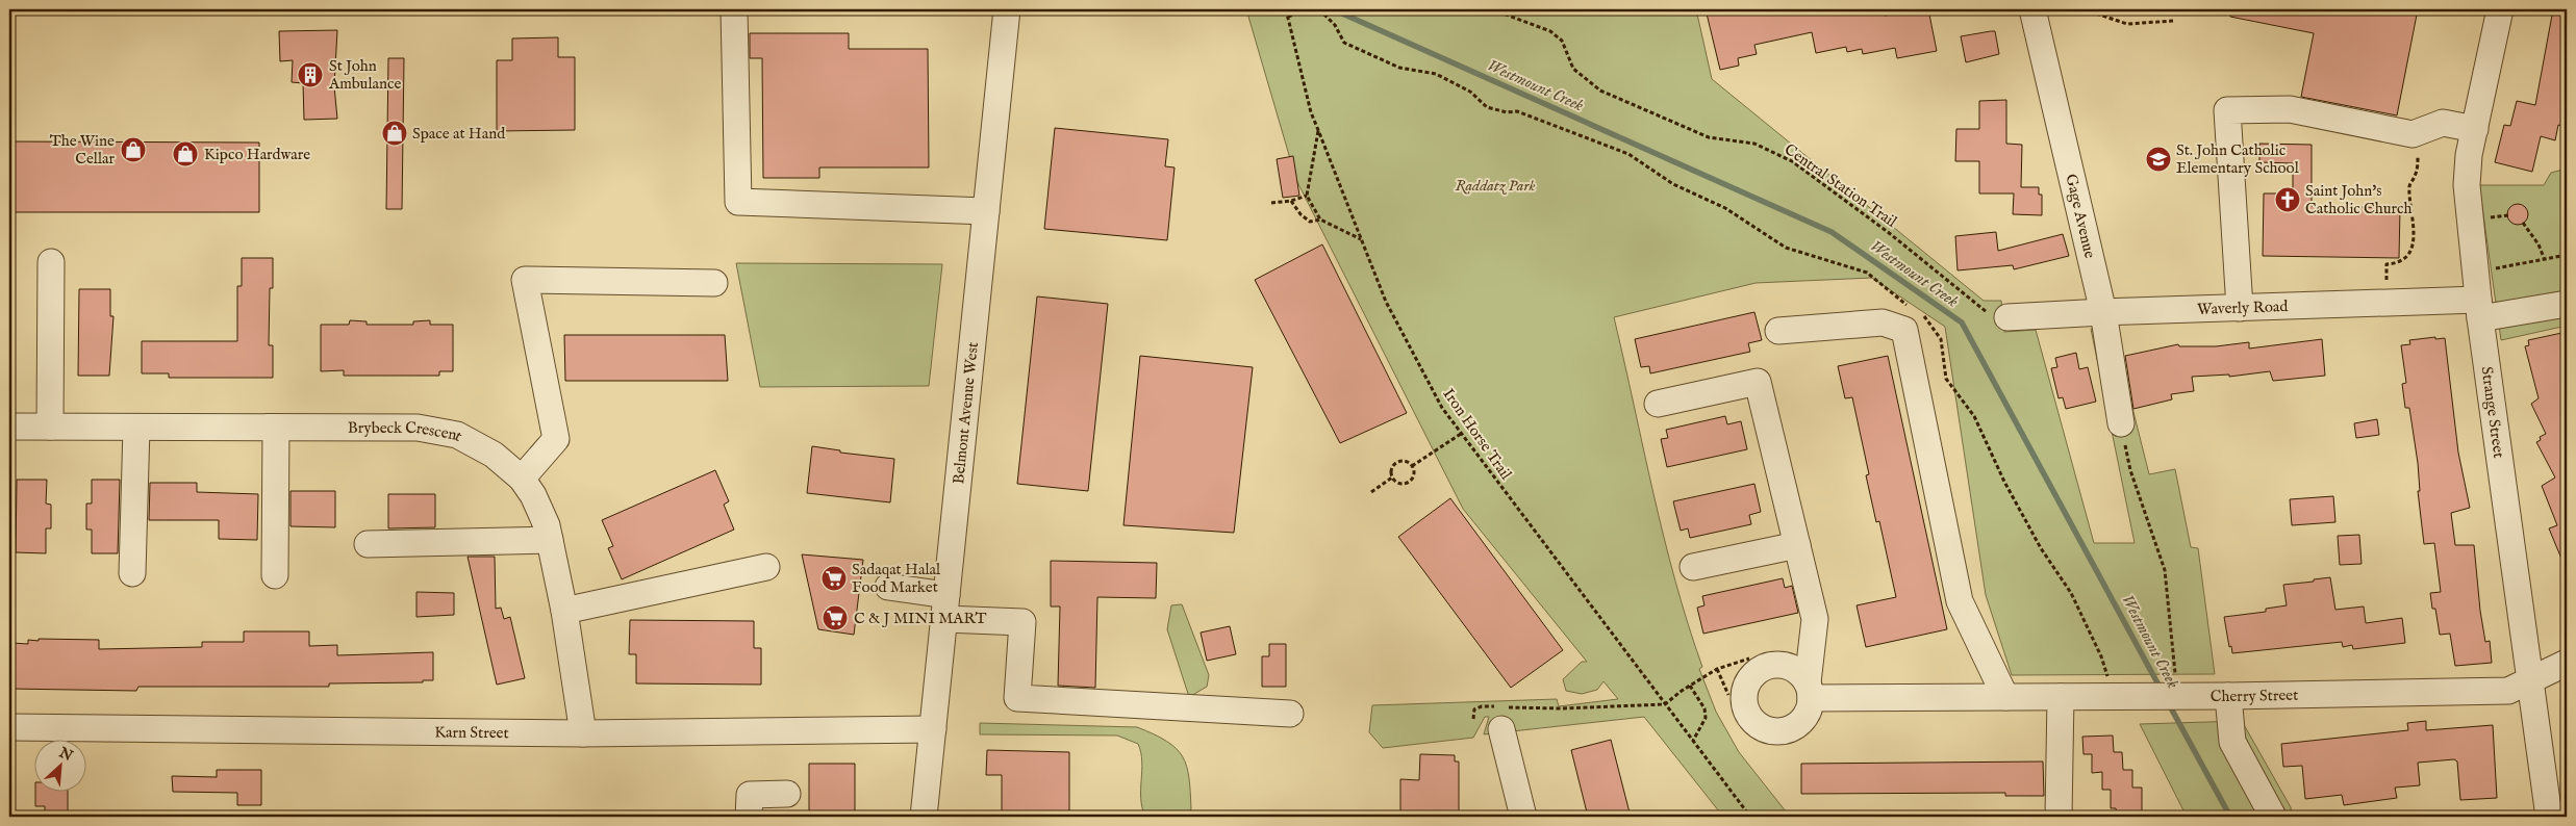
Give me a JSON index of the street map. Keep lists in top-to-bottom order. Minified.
{"streets":{"street":["Gage Avenue","Waverly Road","Strange Street","Belmont Avenue West","Brybeck Crescent","Cherry Street","Karn Street"],"path":["Central Station Trail","Iron Horse Trail"]},"crossings":[["Central Station Trail","Waverly Road"],["Gage Avenue","Waverly Road"],["Waverly Road","Strange Street"],["Strange Street","Cherry Street"],["Belmont Avenue West","Karn Street"],["Brybeck Crescent","Karn Street"]],"water":["Westmount Creek"],"parks":["Raddatz Park"],"places":{"building":["St John Ambulance"],"shop":["Space at Hand","The Wine Cellar","Kipco Hardware"],"school or university":["St. John Catholic Elementary School"],"church":["Saint John's Catholic Church"],"supermarket":["Sadaqat Halal Food Market","C & J MINI MART"]},"north":"top right"}
